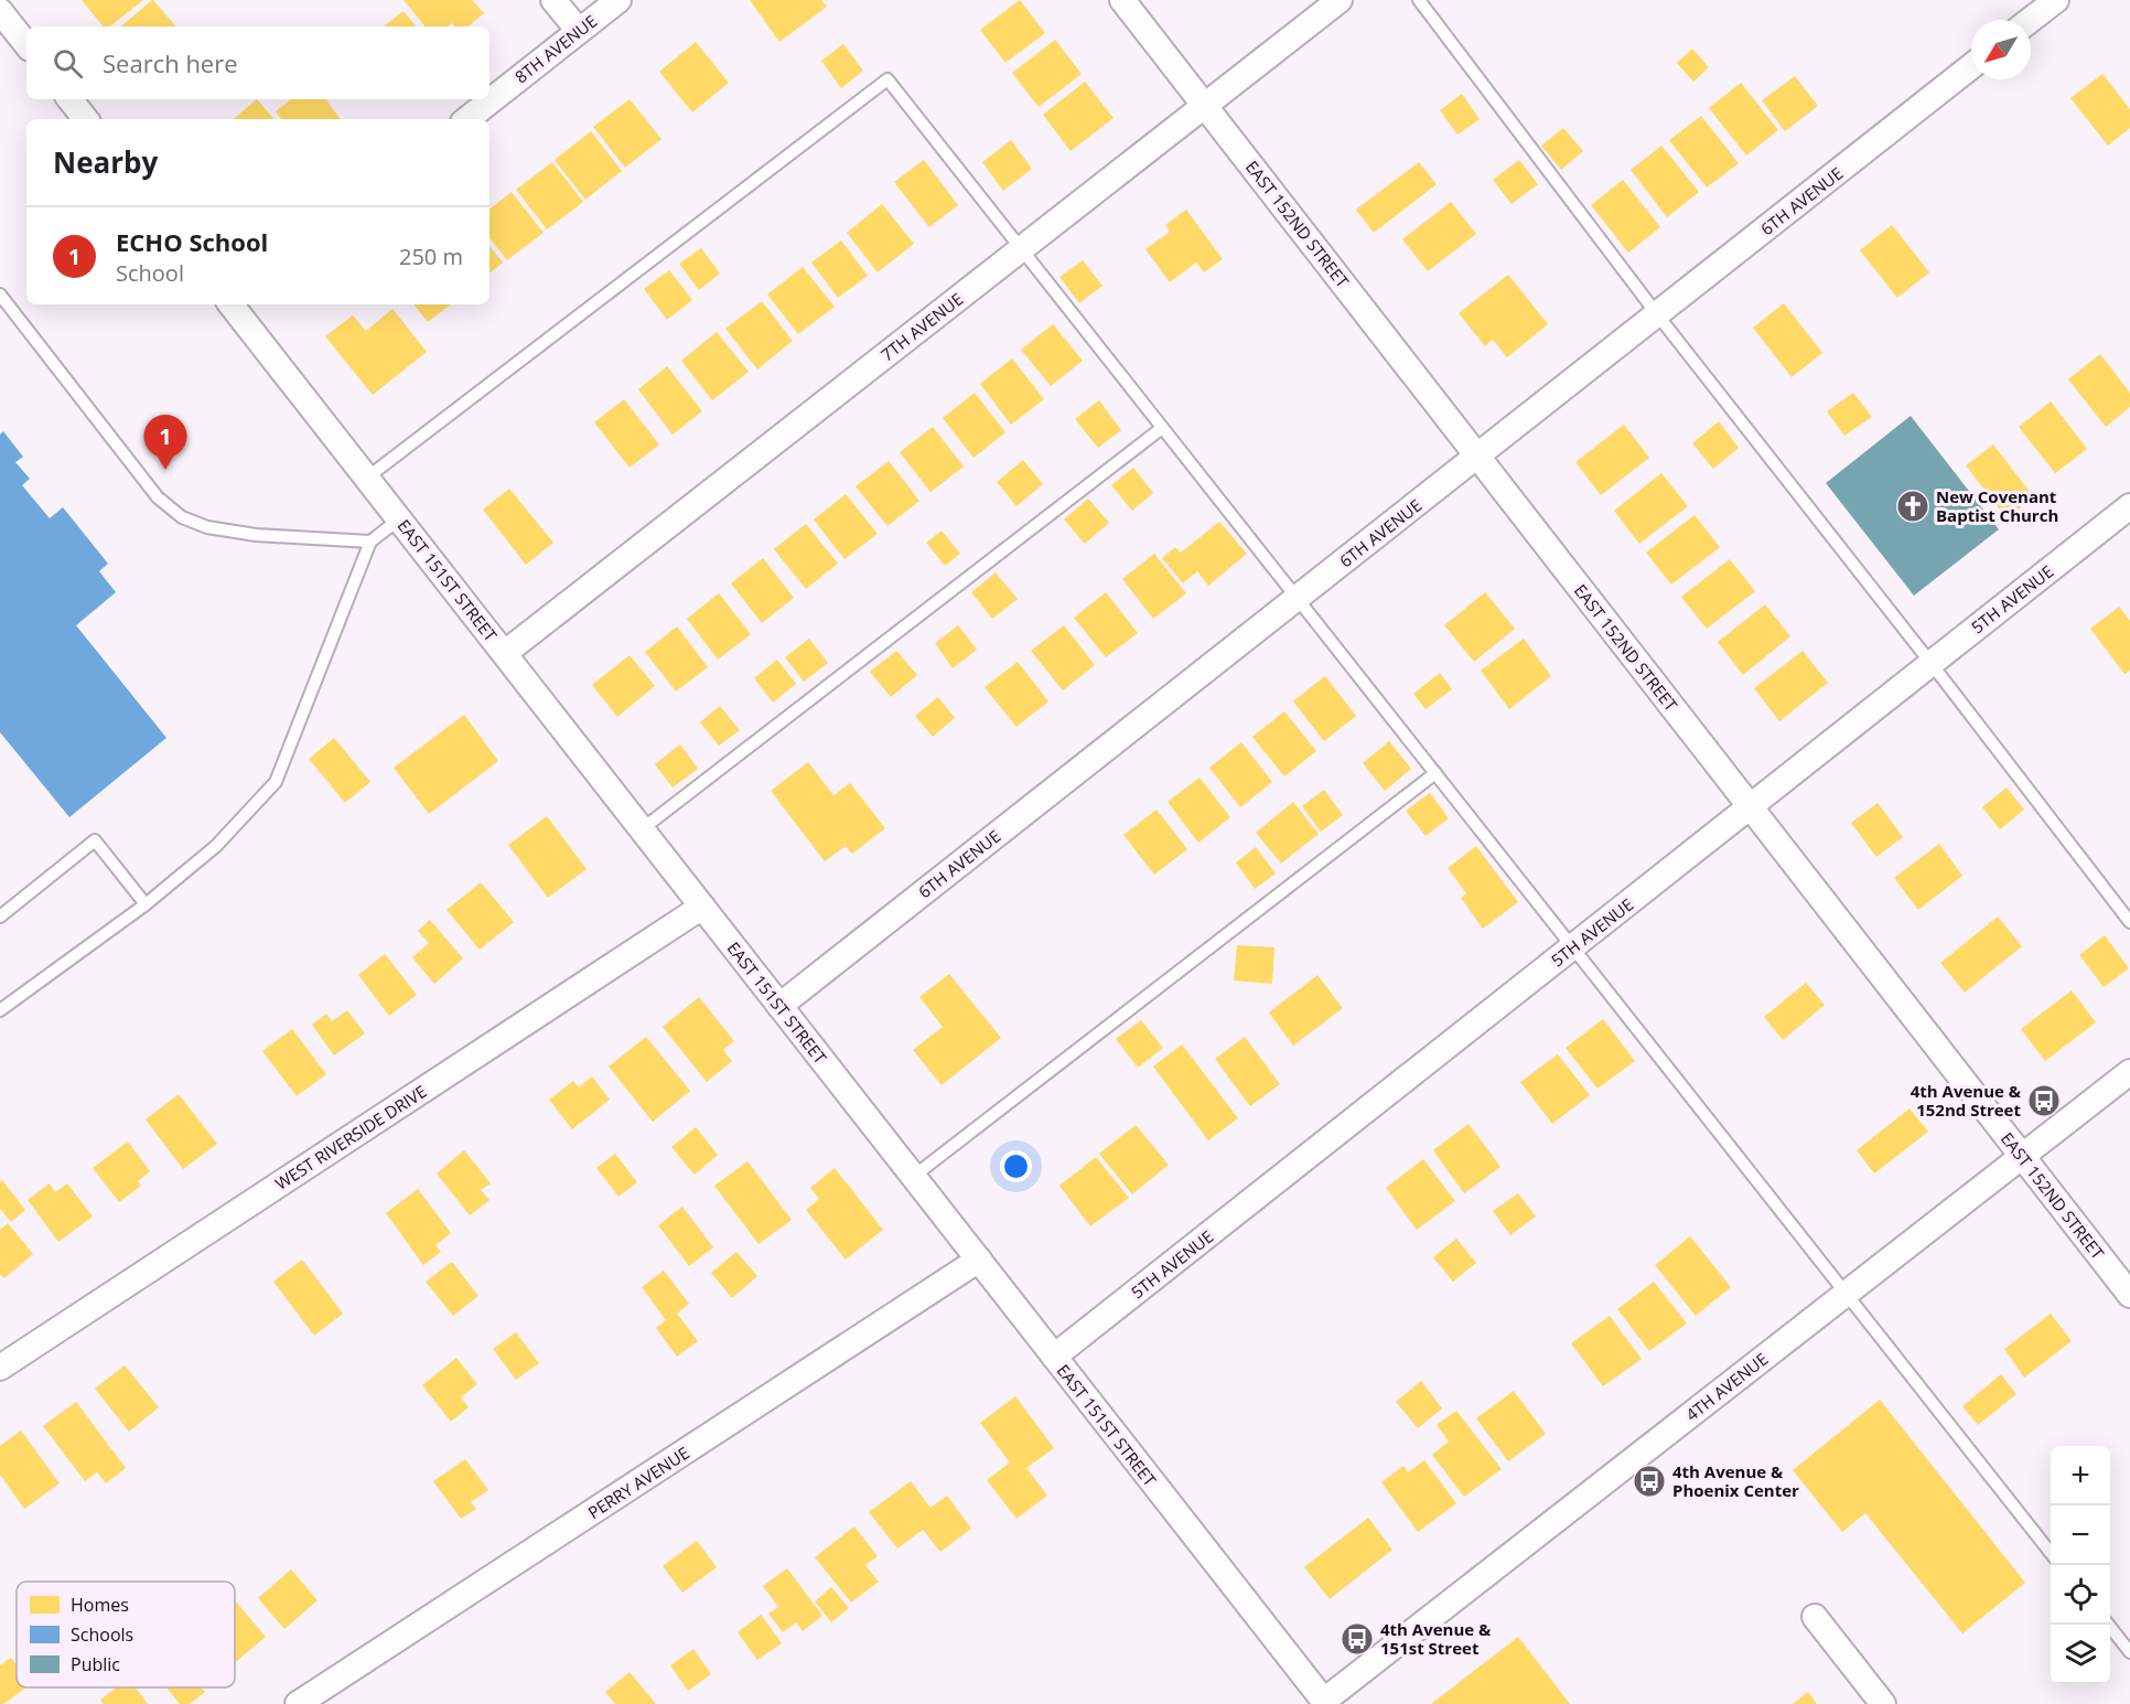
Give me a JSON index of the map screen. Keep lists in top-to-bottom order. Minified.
{"streets":{"street":["8TH AVENUE","6TH AVENUE","EAST 152ND STREET","7TH AVENUE","EAST 151ST STREET","5TH AVENUE","WEST RIVERSIDE DRIVE","4TH AVENUE","PERRY AVENUE"]},"crossings":[["6TH AVENUE","EAST 152ND STREET"],["6TH AVENUE","EAST 151ST STREET"],["EAST 152ND STREET","7TH AVENUE"],["EAST 152ND STREET","5TH AVENUE"],["EAST 152ND STREET","4TH AVENUE"],["7TH AVENUE","EAST 151ST STREET"],["EAST 151ST STREET","5TH AVENUE"],["EAST 151ST STREET","WEST RIVERSIDE DRIVE"],["EAST 151ST STREET","4TH AVENUE"],["EAST 151ST STREET","PERRY AVENUE"]],"places":{"church":["New Covenant Baptist Church"],"bus stop":["4th Avenue & 152nd Street","4th Avenue & Phoenix Center","4th Avenue & 151st Street"]},"legend":["Homes","Schools","Public"],"north":"bottom left","page":{"search":"Search here","heading":"Nearby","list":[{"mark":"1","name":"ECHO School","note":"School","value":"250 m"}],"pins":"1","map_buttons":["+","−"]}}
